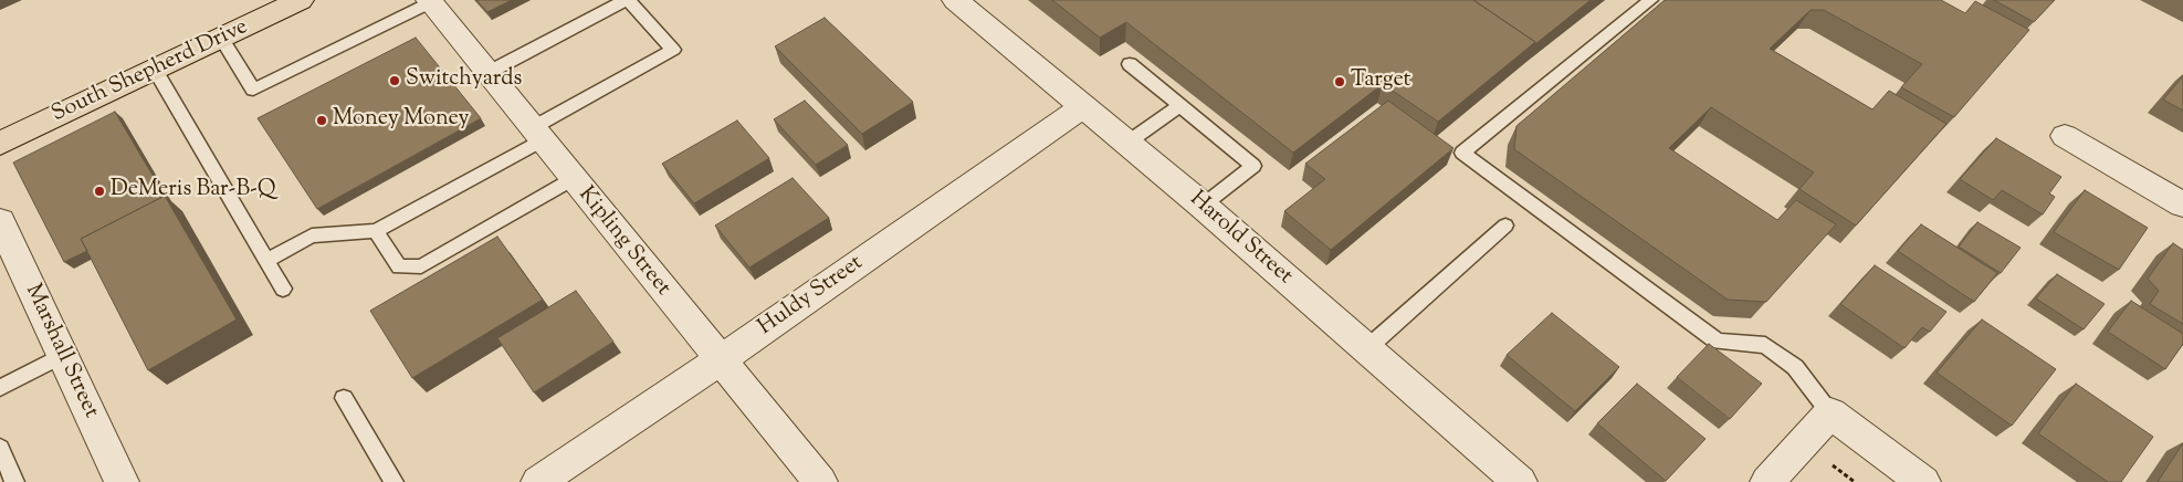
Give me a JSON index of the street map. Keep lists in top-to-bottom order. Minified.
{"streets":{"main road":["South Shepherd Drive"],"street":["Harold Street","Kipling Street","Huldy Street","Marshall Street"]},"crossings":[["Harold Street","Huldy Street"],["Kipling Street","Huldy Street"]],"places":["Switchyards","Target","Money Money","DeMeris Bar-B-Q"]}
